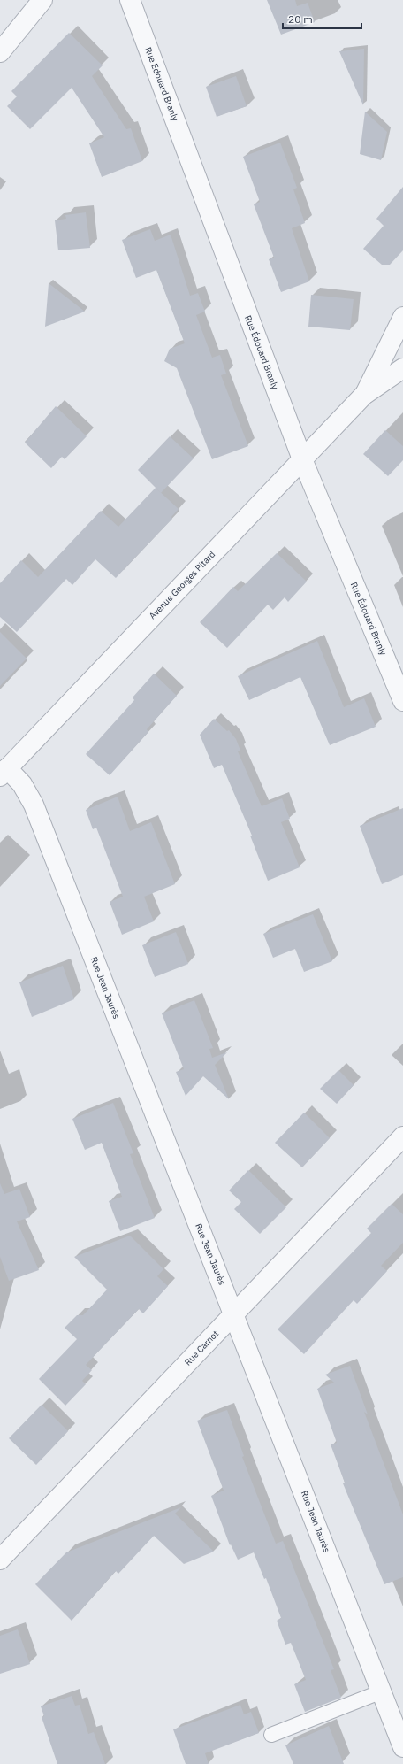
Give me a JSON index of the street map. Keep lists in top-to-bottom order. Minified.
{"streets":{"street":["Rue Édouard Branly","Avenue Georges Pitard","Rue Jean Jaurès","Rue Carnot"]},"crossings":[["Rue Édouard Branly","Avenue Georges Pitard"],["Avenue Georges Pitard","Rue Jean Jaurès"],["Rue Jean Jaurès","Rue Carnot"]],"scale_bar":"20 m"}
